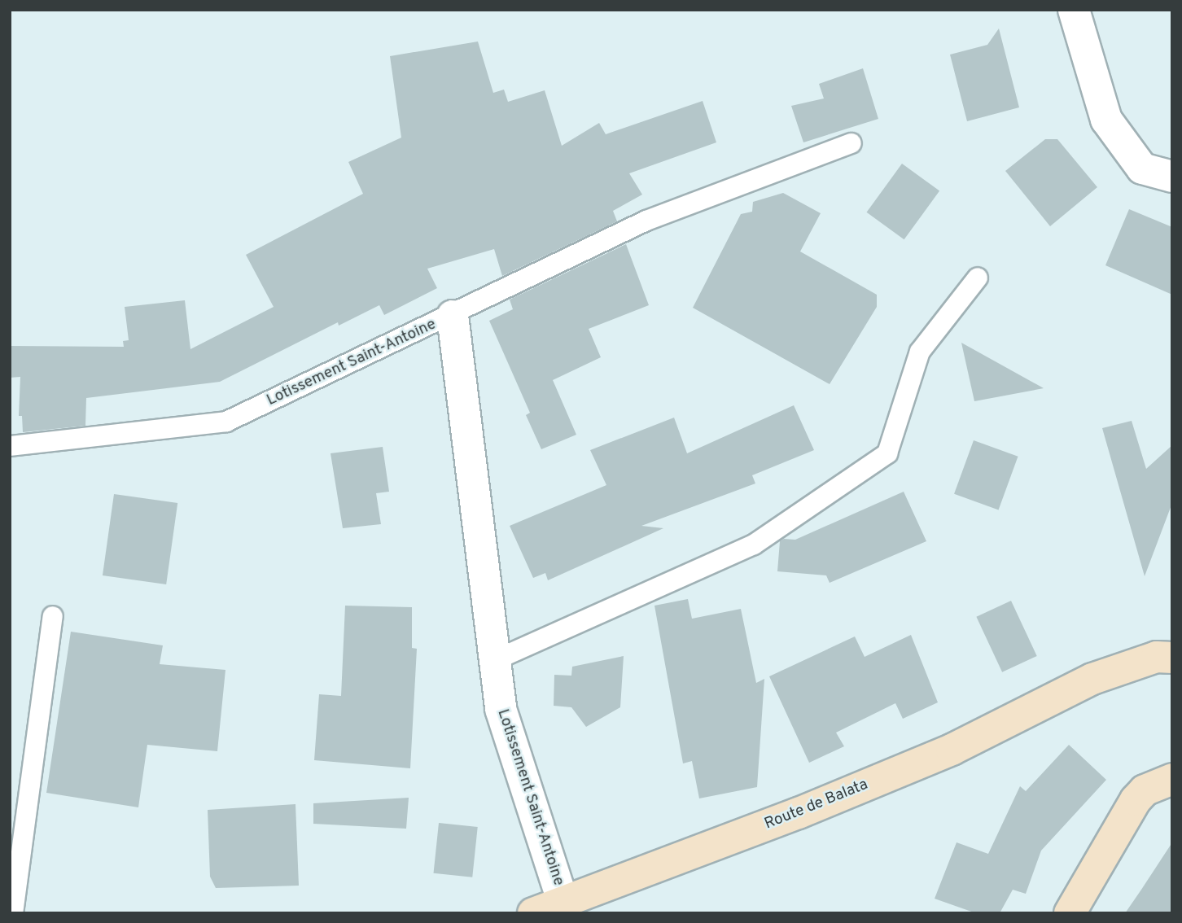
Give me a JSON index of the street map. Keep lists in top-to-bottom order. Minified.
{"streets":{"main road":["Route de Balata"],"street":["Lotissement Saint-Antoine"]},"crossings":[["Lotissement Saint-Antoine","Route de Balata"]]}
